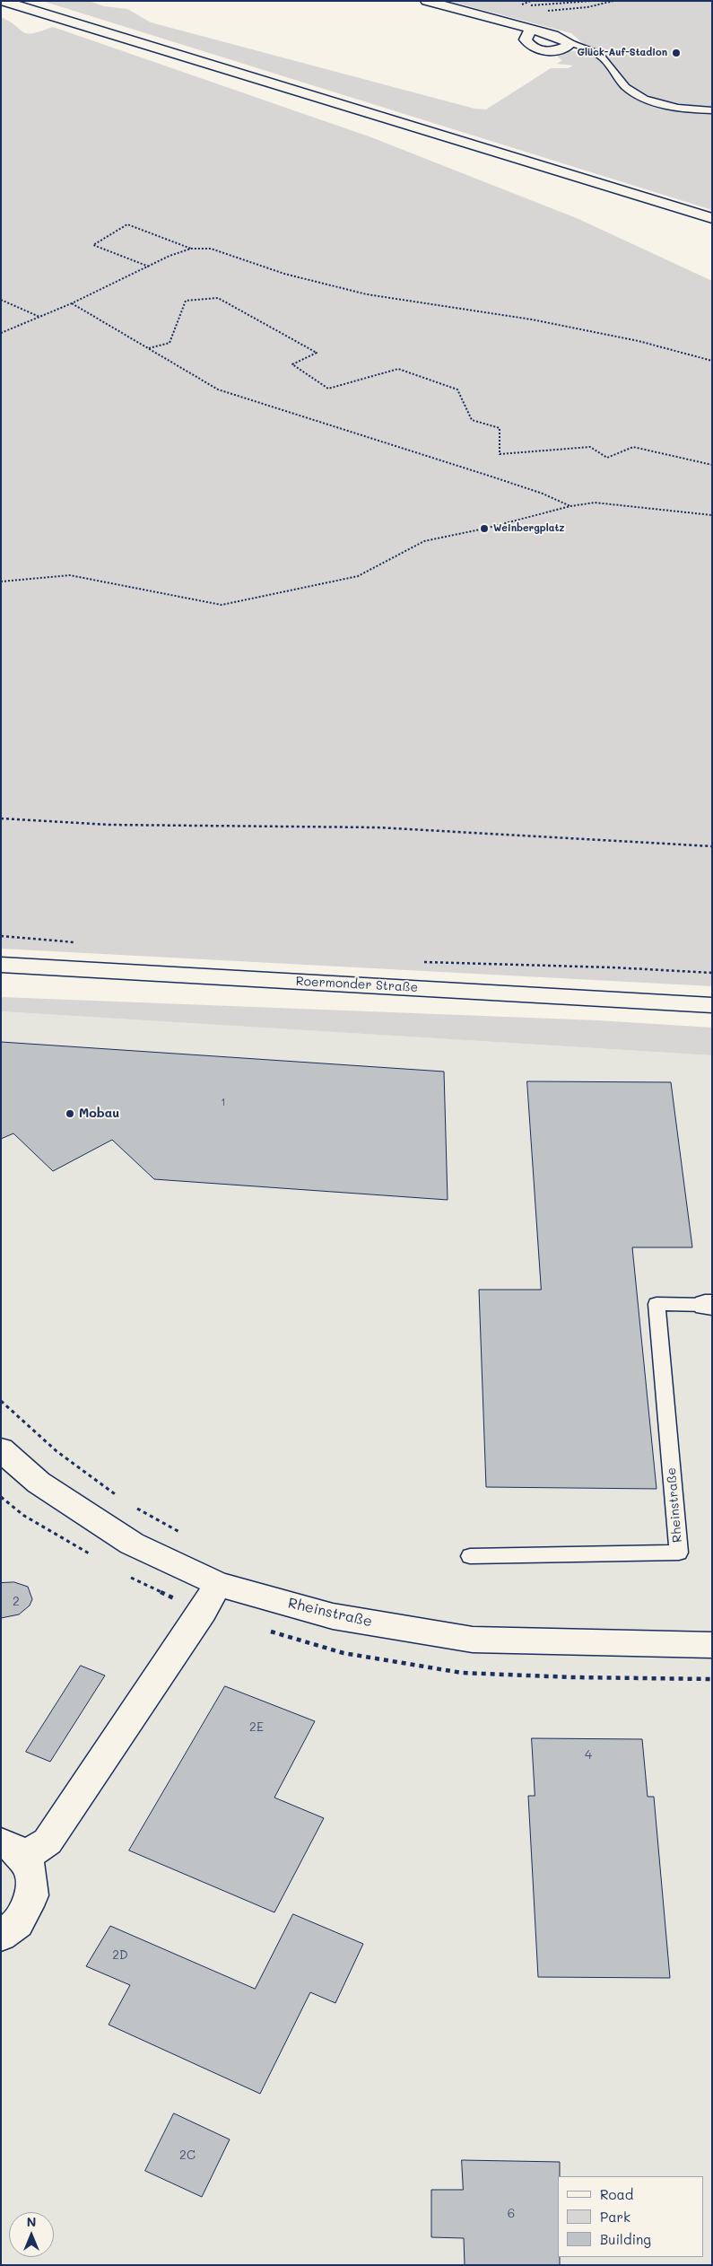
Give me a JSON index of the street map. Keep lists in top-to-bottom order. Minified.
{"streets":{"main road":["Roermonder Straße","Rheinstraße"]},"places":["Glück-Auf-Stadion","Weinbergplatz","Mobau"],"house_numbers":["1","2","2E","4","2D","2C","6"],"legend":["Road","Park","Building"],"north":"top"}
